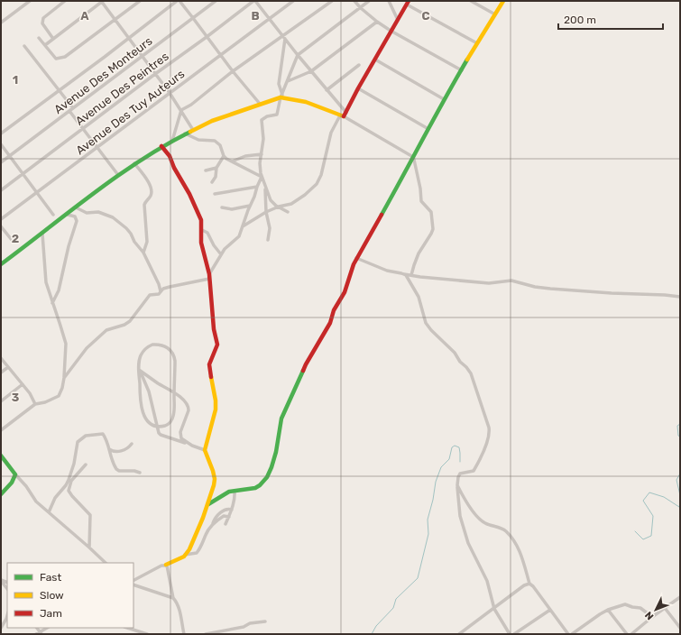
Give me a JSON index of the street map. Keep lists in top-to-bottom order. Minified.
{"streets":{"street":["Avenue Des Monteurs","Avenue Des Peintres","Avenue Des Tuy Auteurs"]},"legend":["Fast","Slow","Jam"],"scale_bar":"200 m","north":"bottom left","grid":{"columns":["A","B","C"],"rows":["1","2","3"]}}
